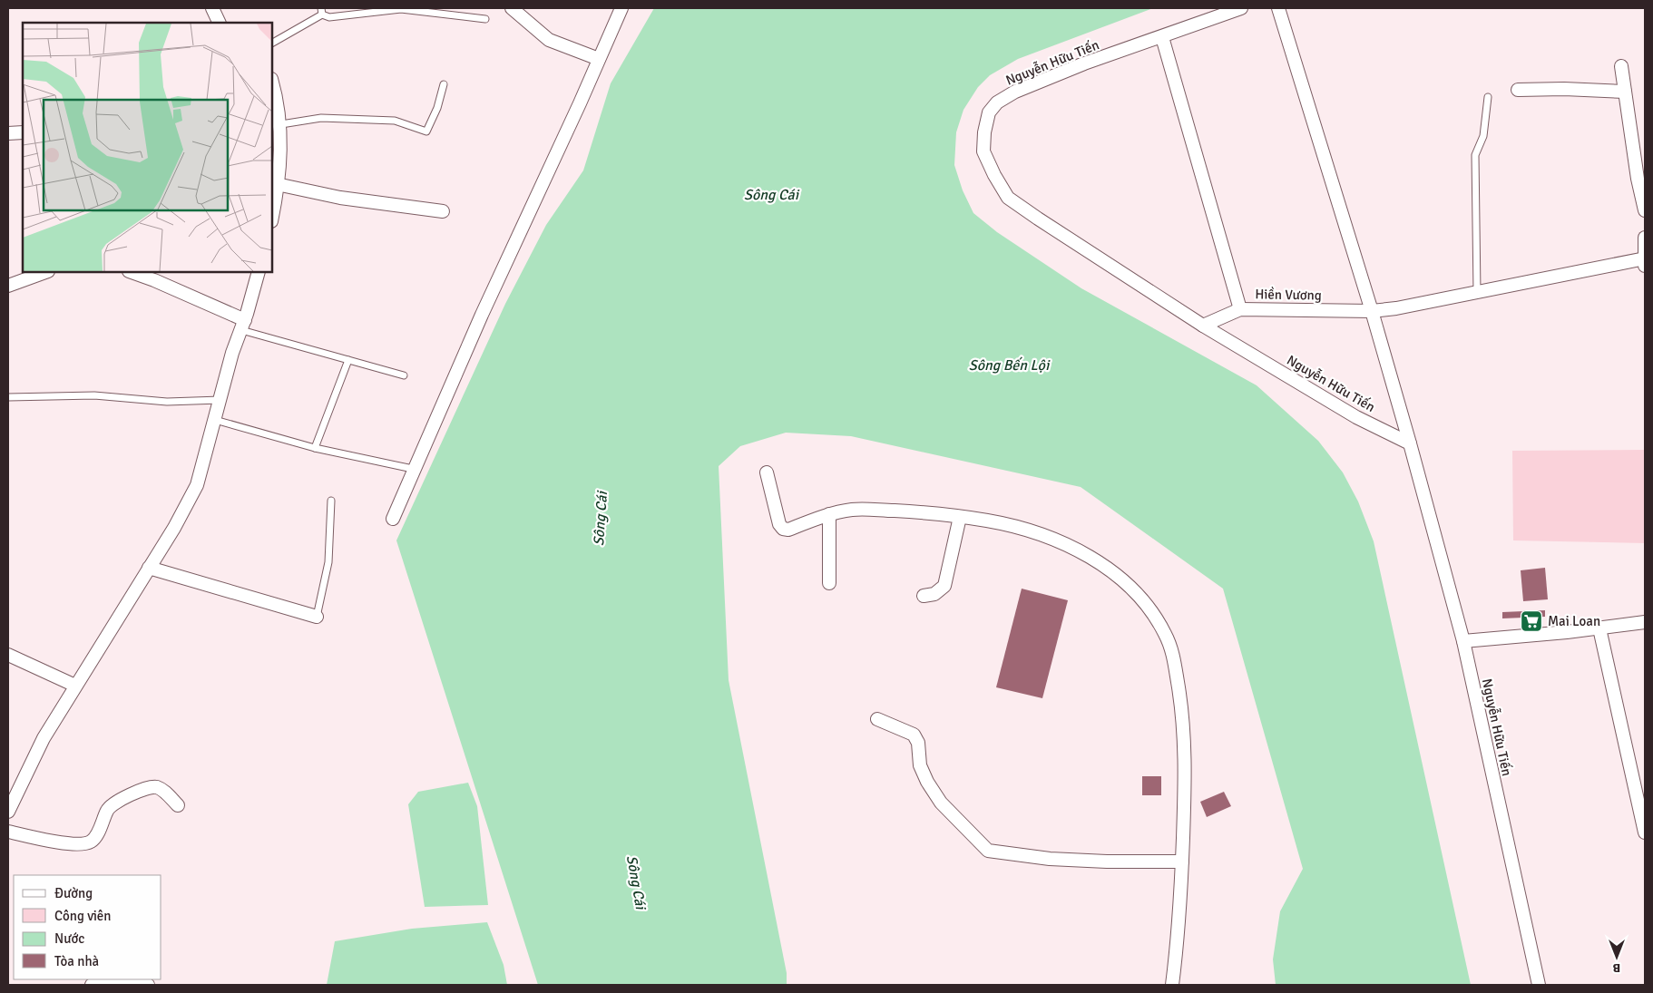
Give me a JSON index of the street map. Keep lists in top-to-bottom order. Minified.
{"streets":{"street":["Nguyễn Hữu Tiến","Hiền Vương"]},"crossings":[["Nguyễn Hữu Tiến","Hiền Vương"]],"water":["Sông Cái","Sông Bến Lội"],"places":{"supermarket":["Mai Loan"]},"legend":["Đường","Công viên","Nước","Tòa nhà"],"north":"bottom"}
